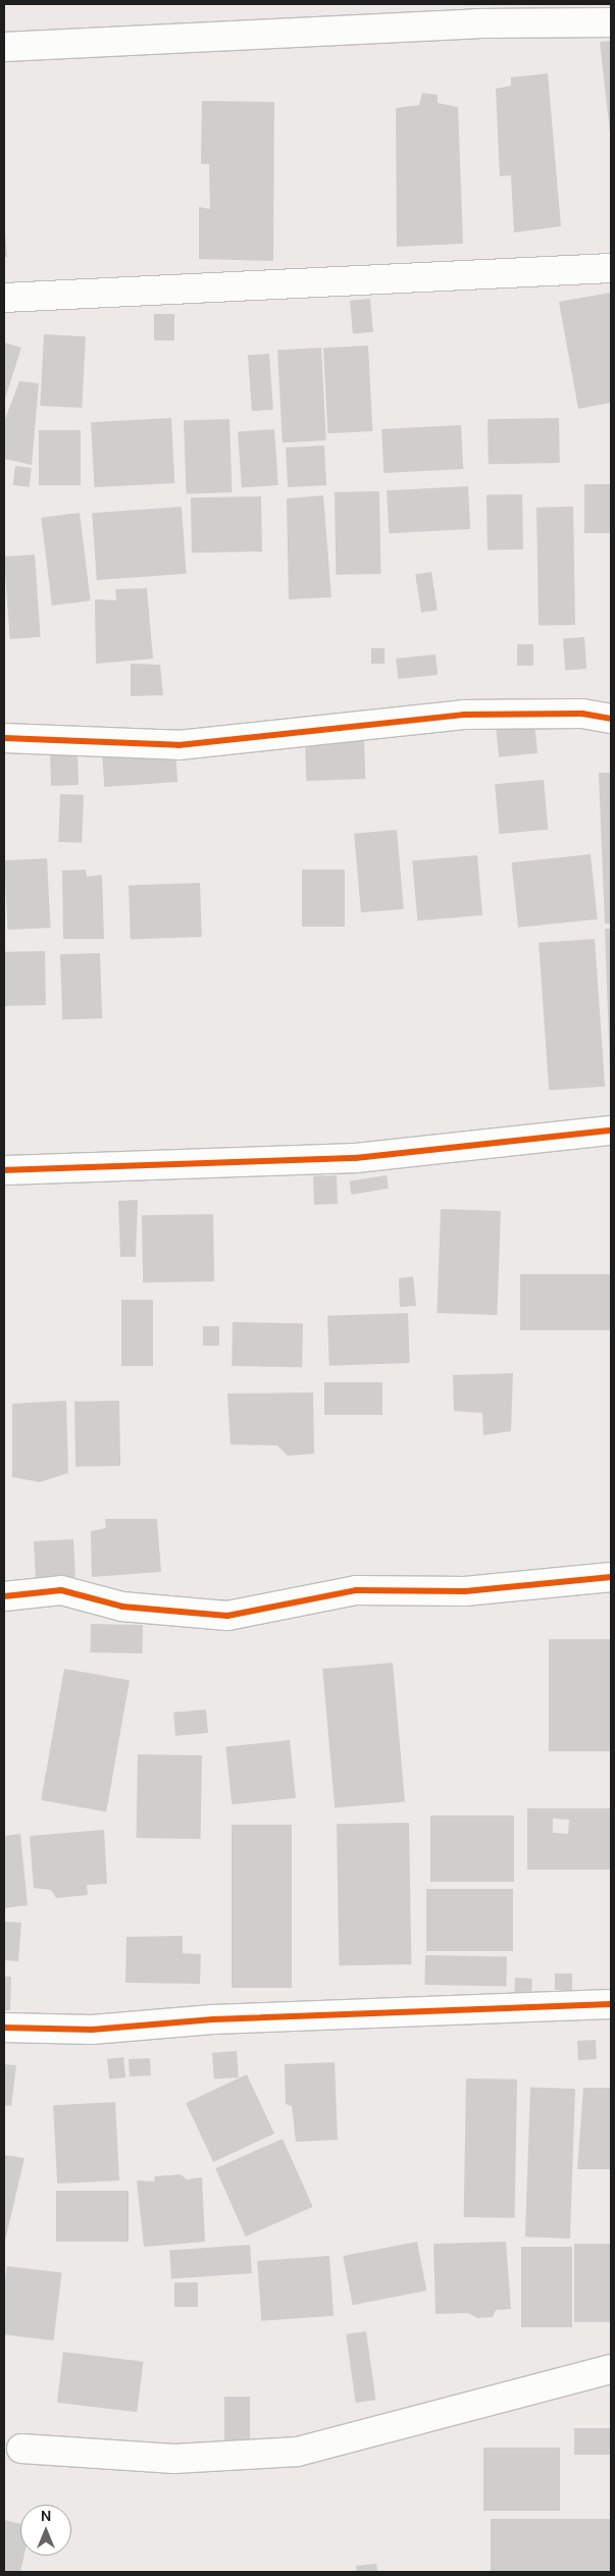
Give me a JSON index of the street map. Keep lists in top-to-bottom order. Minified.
{"north":"top"}
